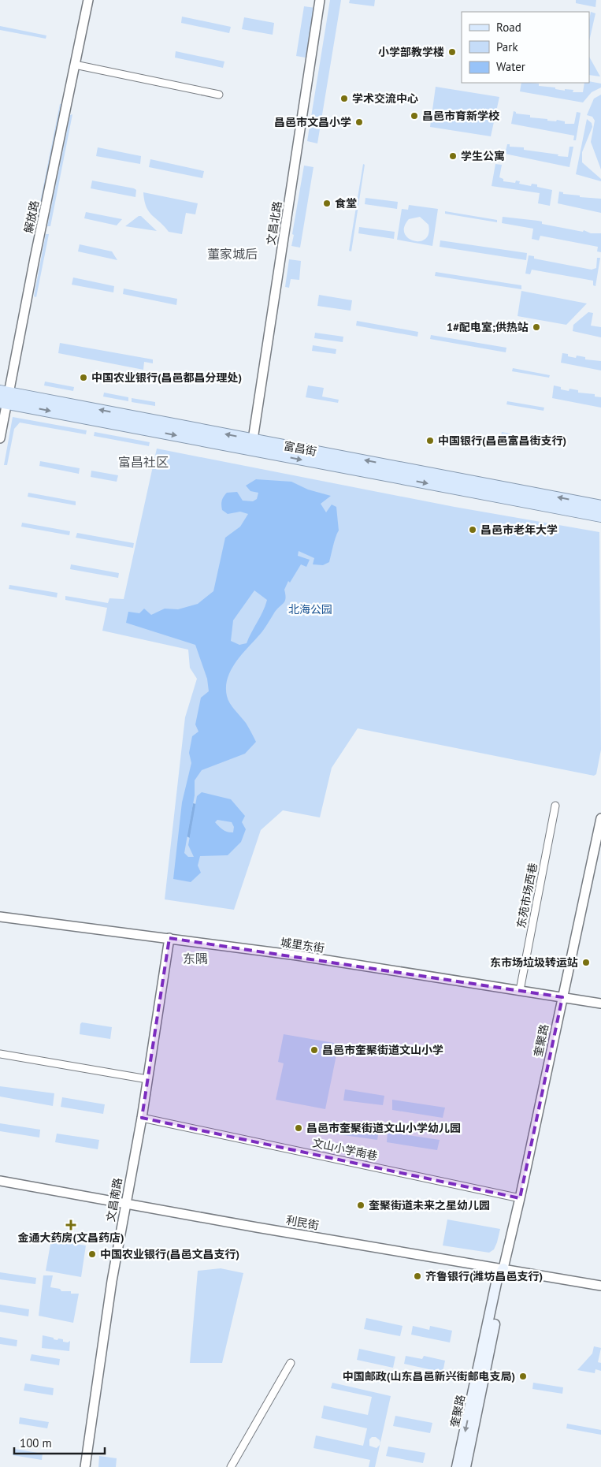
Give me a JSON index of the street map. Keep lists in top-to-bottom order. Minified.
{"streets":{"main road":["富昌街","奎聚路"],"street":["解放路","文昌北路","东苑市场西巷","城里东街","文山小学南巷","文昌南路","利民街"]},"crossings":[["解放路","富昌街"],["文昌北路","富昌街"],["东苑市场西巷","城里东街"],["城里东街","奎聚路"],["城里东街","文昌南路"],["奎聚路","文山小学南巷"],["奎聚路","利民街"],["文山小学南巷","文昌南路"],["文昌南路","利民街"]],"districts":["董家城后","富昌社区","东隅"],"parks":["北海公园"],"places":{"other":["小学部教学楼","学术交流中心","昌邑市育新学校","昌邑市文昌小学","学生公寓","食堂","1#配电室;供热站","中国农业银行(昌邑都昌分理处)","中国银行(昌邑富昌街支行)","昌邑市老年大学","东市场垃圾转运站","昌邑市奎聚街道文山小学","昌邑市奎聚街道文山小学幼儿园","奎聚街道未来之星幼儿园","中国农业银行(昌邑文昌支行)","齐鲁银行(潍坊昌邑支行)","中国邮政(山东昌邑新兴街邮电支局)"],"health":["金通大药房(文昌药店)"]},"legend":["Road","Park","Water"],"scale_bar":"100 m"}
